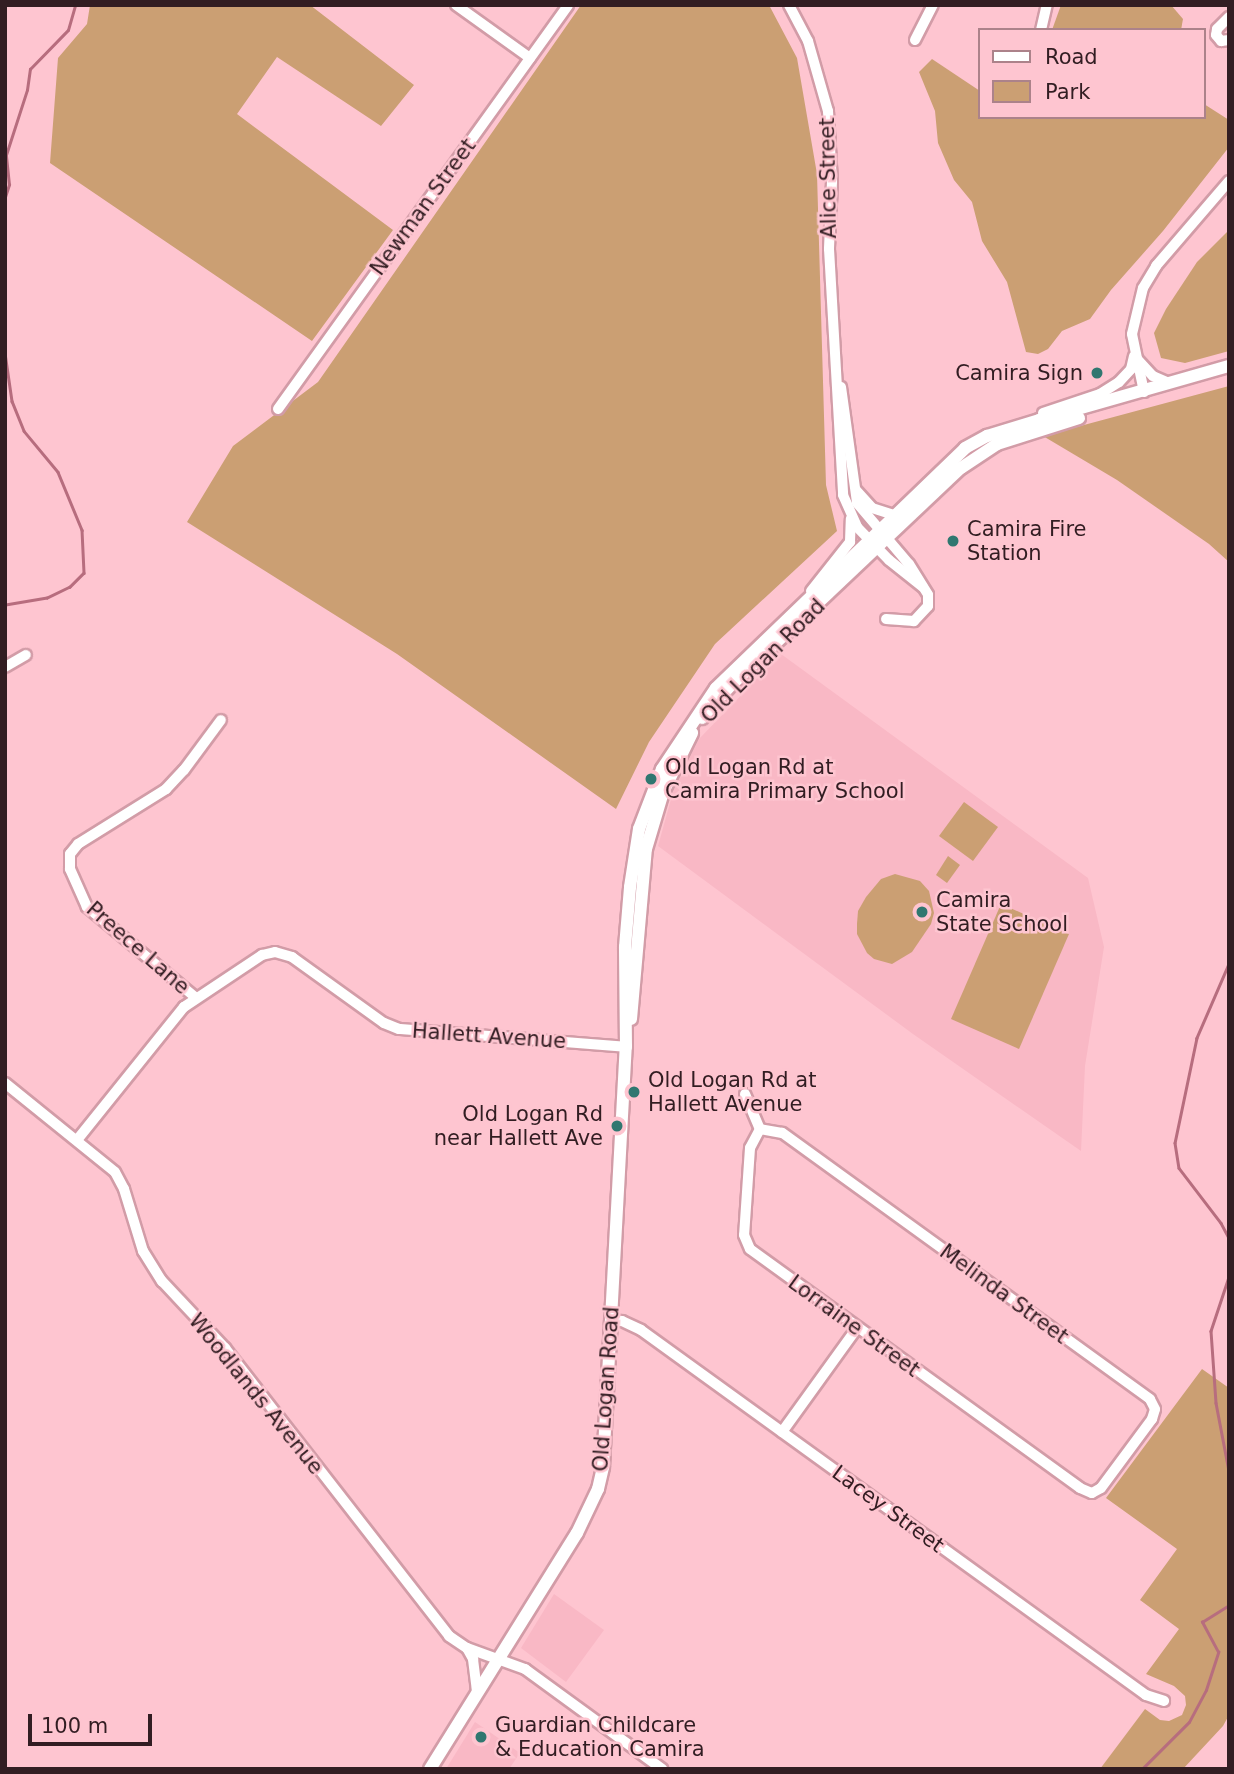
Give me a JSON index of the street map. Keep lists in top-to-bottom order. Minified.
{"streets":{"main road":["Old Logan Road"],"street":["Alice Street","Newman Street","Preece Lane","Hallett Avenue","Melinda Street","Lorraine Street","Woodlands Avenue","Lacey Street"]},"crossings":[["Alice Street","Old Logan Road"],["Old Logan Road","Hallett Avenue"],["Old Logan Road","Woodlands Avenue"],["Old Logan Road","Lacey Street"],["Preece Lane","Hallett Avenue"],["Hallett Avenue","Woodlands Avenue"],["Melinda Street","Lorraine Street"]],"places":["Camira Sign","Camira Fire Station","Old Logan Rd at Camira Primary School","Camira State School","Old Logan Rd at Hallett Avenue","Old Logan Rd near Hallett Ave","Guardian Childcare & Education Camira"],"legend":["Road","Park"],"scale_bar":"100 m"}
